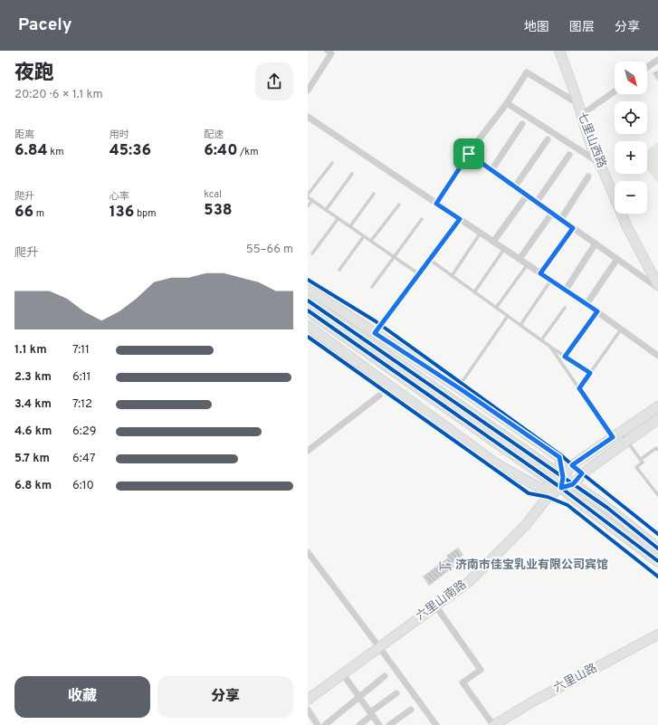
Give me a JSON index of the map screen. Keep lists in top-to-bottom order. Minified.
{"streets":{"main road":["七里山西路","六里山南路","六里山路"]},"places":{"hotel":["济南市佳宝乳业有限公司宾馆"]},"north":"bottom right","page":{"header":"Pacely","nav":["地图","图层","分享"],"heading":["夜跑","20:20 · 6 × 1.1 km"],"map_buttons":["+","−"],"stats":[["距离","6.84 km"],["用时","45:36"],["配速","6:40 /km"],["爬升","66 m"],["心率","136 bpm"],["kcal","538"]],"chart":["爬升","55–66 m"],"list":[{"name":"1.1 km","note":"7:11"},{"name":"2.3 km","note":"6:11"},{"name":"3.4 km","note":"7:12"},{"name":"4.6 km","note":"6:29"},{"name":"5.7 km","note":"6:47"},{"name":"6.8 km","note":"6:10"}],"buttons":["收藏","分享"]}}
